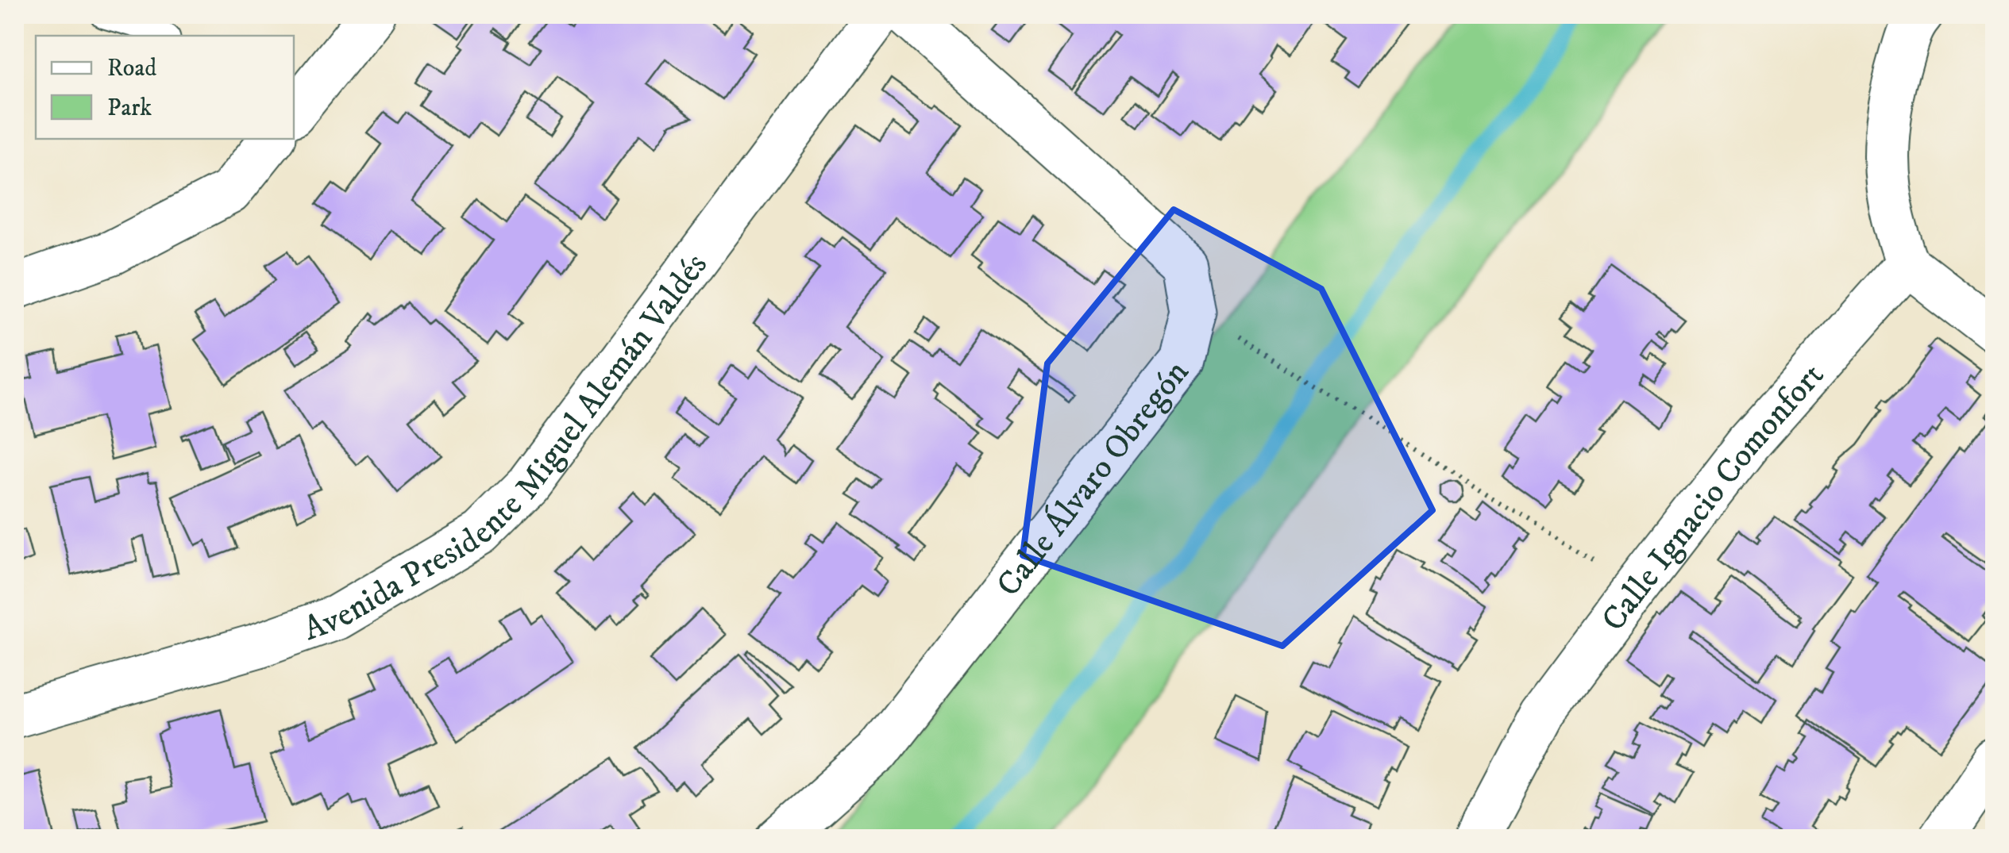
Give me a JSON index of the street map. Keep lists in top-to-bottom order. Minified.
{"streets":{"street":["Avenida Presidente Miguel Alemán Valdés","Calle Álvaro Obregón","Calle Ignacio Comonfort"]},"legend":["Road","Park"]}
